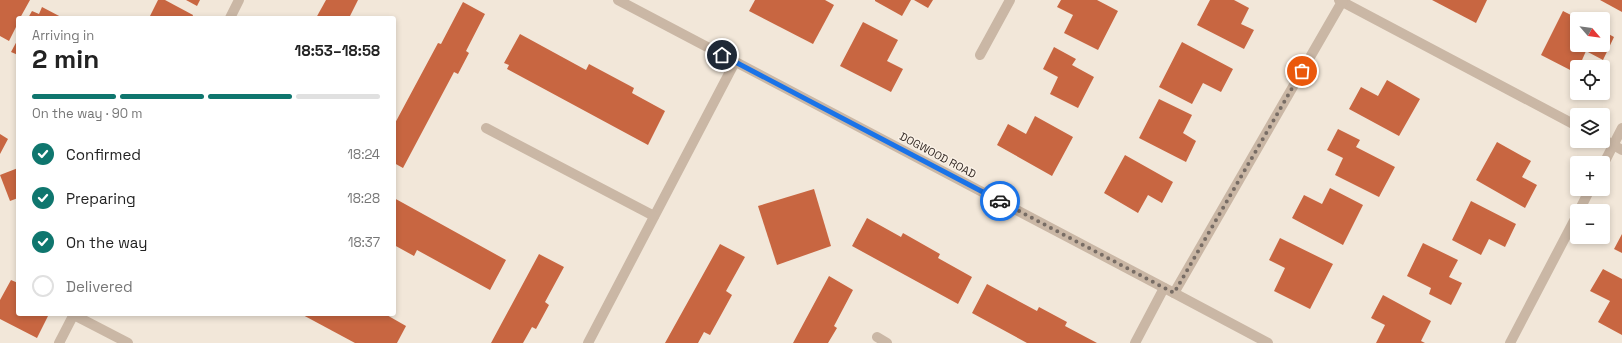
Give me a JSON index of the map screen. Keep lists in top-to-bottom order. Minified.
{"streets":{"street":["DOGWOOD ROAD"]},"north":"bottom right","page":{"map_buttons":["+","−"],"heading":["2 min","Arriving in","18:53–18:58"],"bar":"On the way · 90 m","list":[["Confirmed","18:24"],["Preparing","18:28"],["On the way","18:37"],"Delivered"]}}
